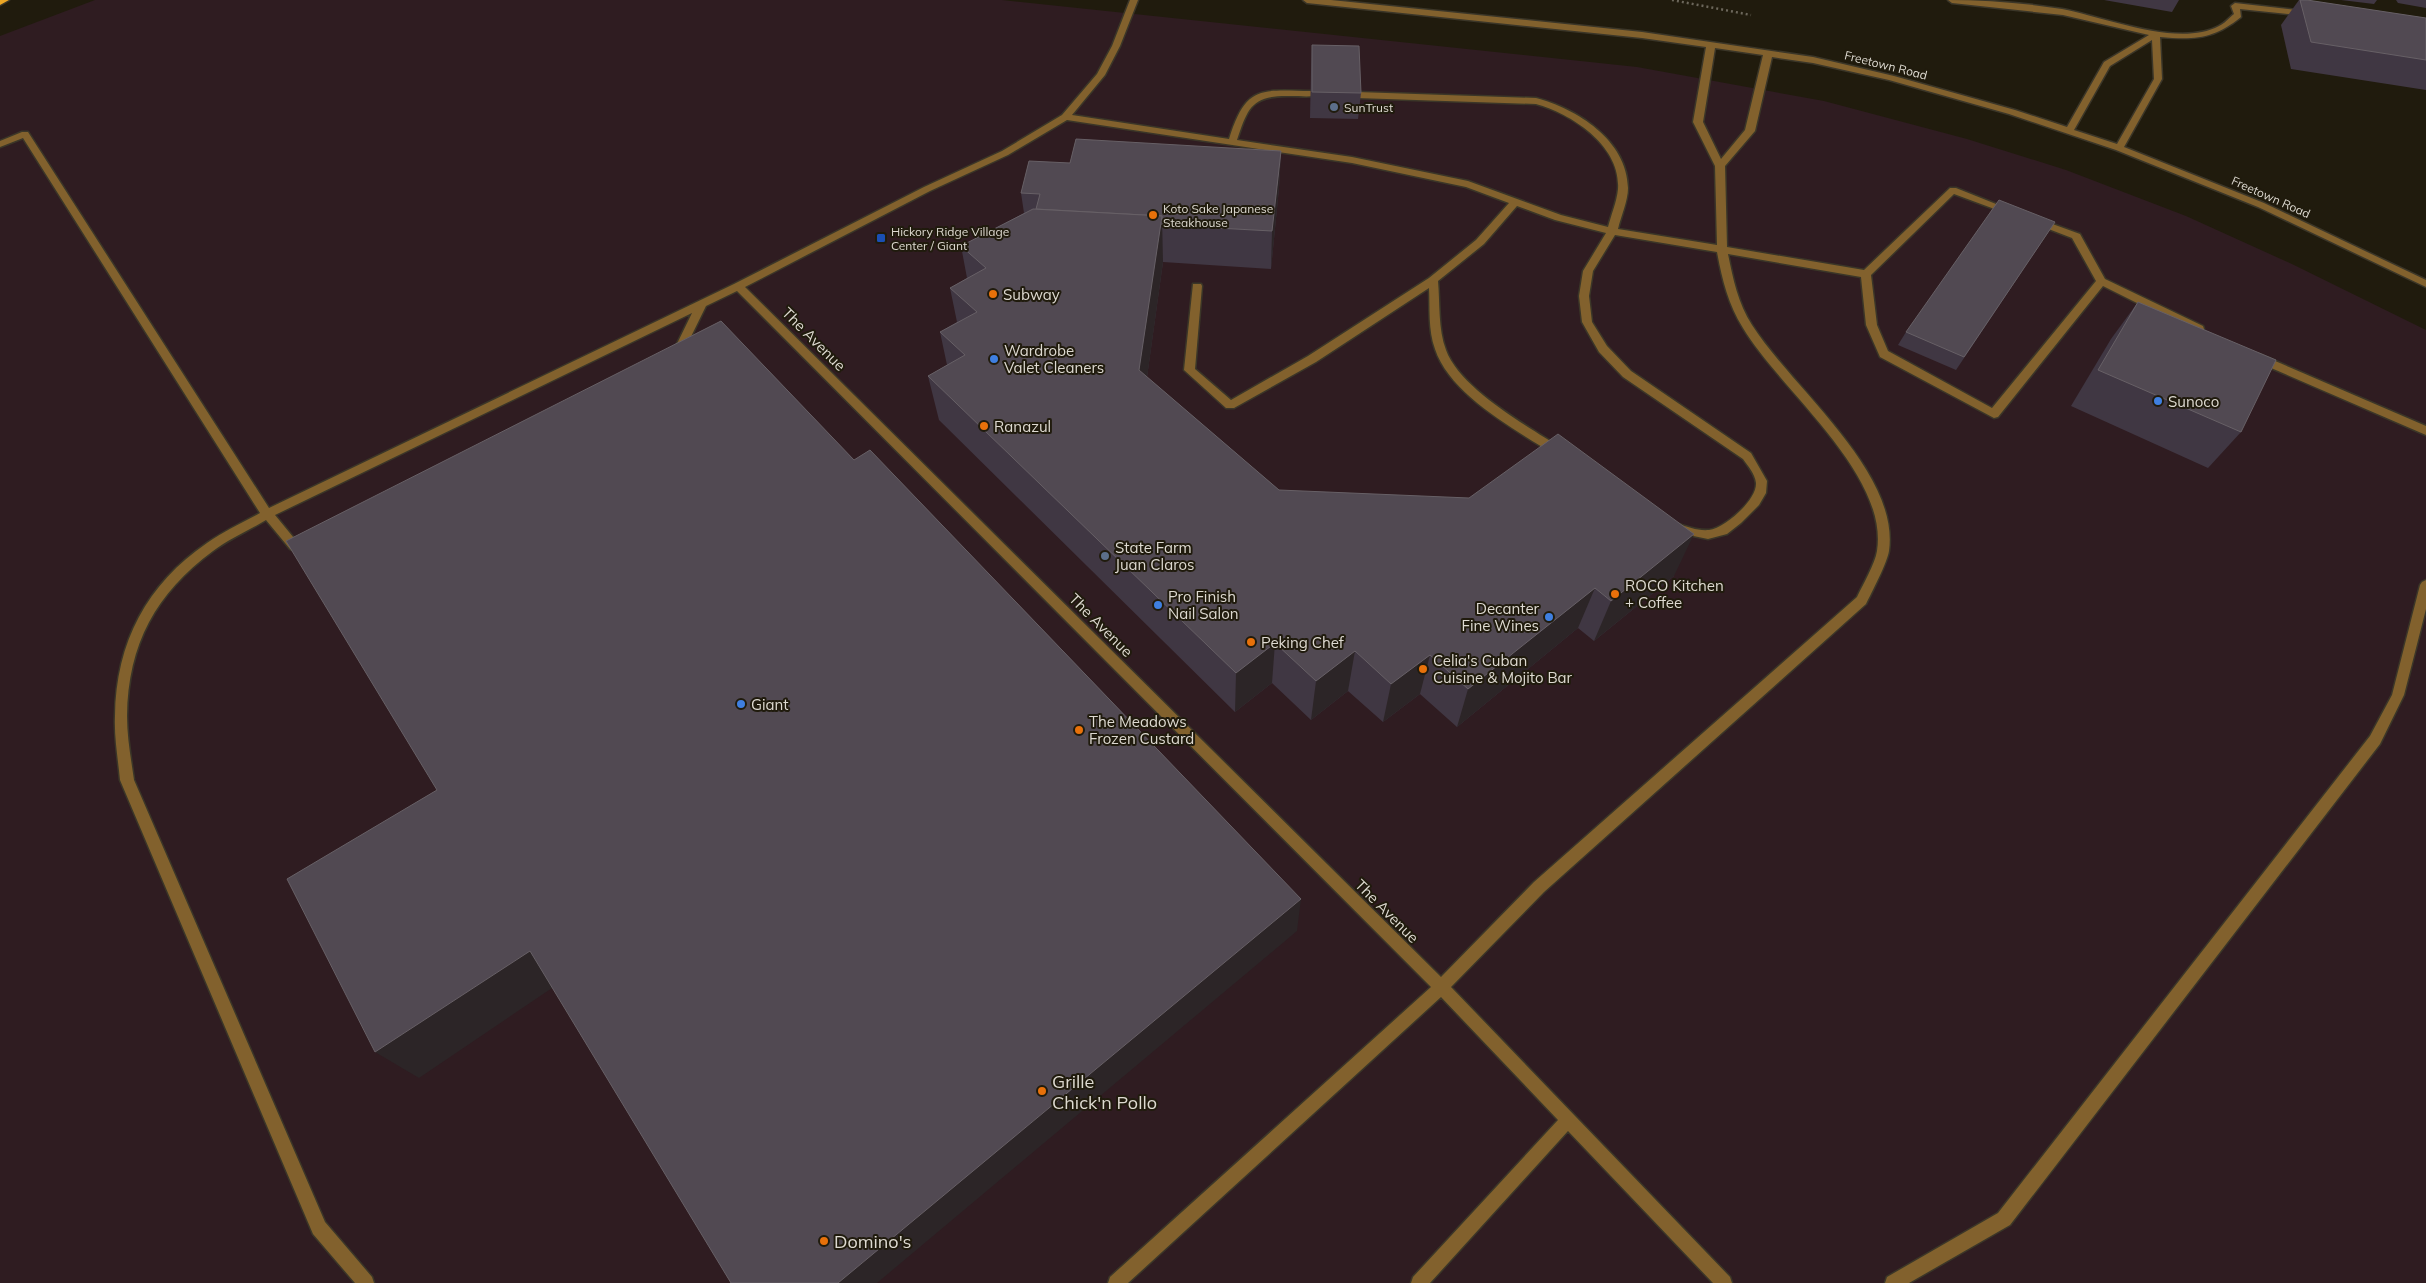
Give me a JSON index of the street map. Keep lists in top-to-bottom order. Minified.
{"streets":{"street":["Freetown Road","The Avenue"]},"places":{"other":["SunTrust","Koto Sake Japanese Steakhouse","Subway","Wardrobe Valet Cleaners","Sunoco","Ranazul","State Farm Juan Claros","ROCO Kitchen + Coffee","Pro Finish Nail Salon","Decanter Fine Wines","Peking Chef","Celia's Cuban Cuisine & Mojito Bar","Giant","The Meadows Frozen Custard","Grille Chick'n Pollo","Domino's"],"transit":["Hickory Ridge Village Center / Giant"]}}
